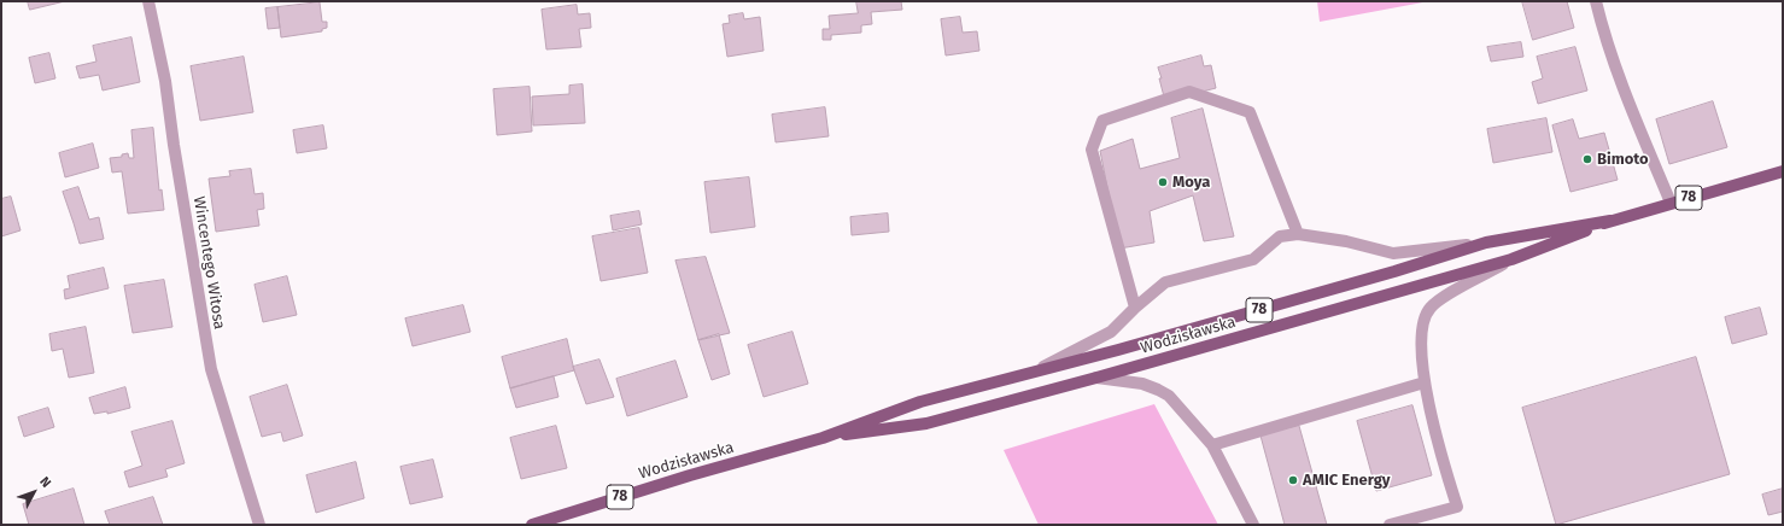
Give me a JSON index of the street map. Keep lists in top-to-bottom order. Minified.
{"streets":{"main road":["78","Wodzisławska"],"street":["Wincentego Witosa"]},"places":["Bimoto","Moya","AMIC Energy"],"north":"top right"}
